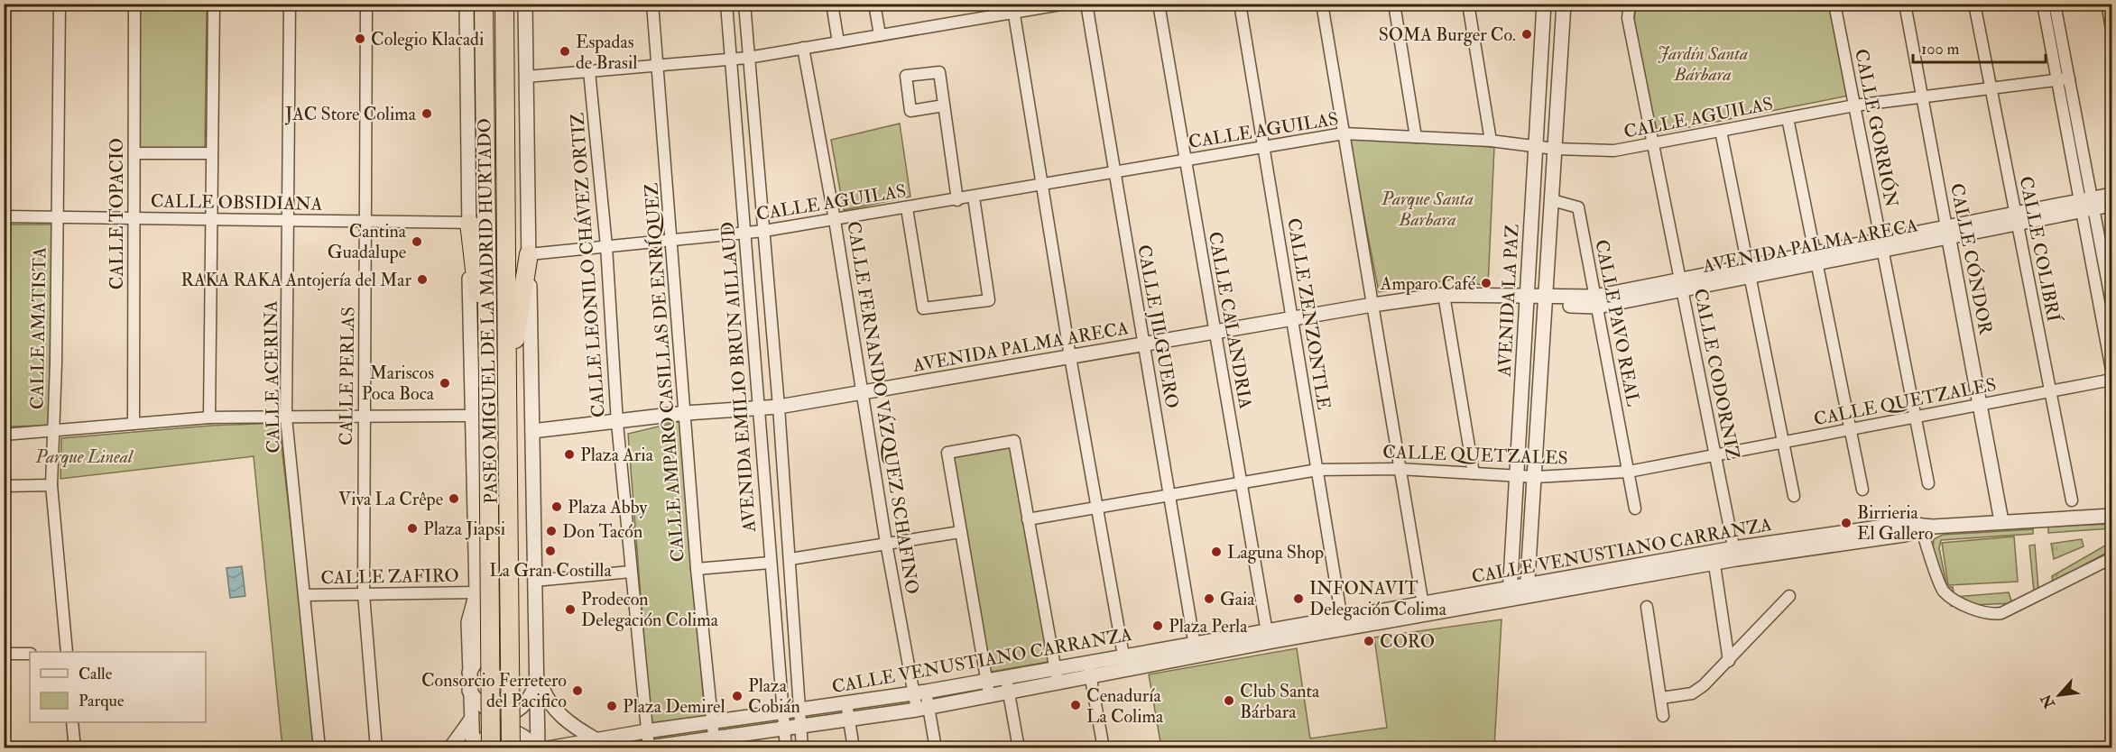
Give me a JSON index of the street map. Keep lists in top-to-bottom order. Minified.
{"streets":{"highway":["PASEO MIGUEL DE LA MADRID HURTADO"],"street":["CALLE AGUILAS","CALLE GORRIÓN","CALLE OBSIDIANA","CALLE TOPACIO","AVENIDA PALMA ARECA","CALLE COLIBRÍ","CALLE CÓNDOR","CALLE LEONILO CHÁVEZ ORTIZ","AVENIDA LA PAZ","CALLE ZENZONTLE","CALLE CALANDRIA","CALLE PAVO REAL","CALLE JILGUERO","CALLE AMATISTA","CALLE AMPARO CASILLAS DE ENRÍQUEZ","CALLE CODORNIZ","CALLE PERLAS","CALLE ACERINA","AVENIDA EMILIO BRUN AILLAUD","CALLE QUETZALES","CALLE FERNANDO VÁZQUEZ SCHAFINO","CALLE VENUSTIANO CARRANZA","CALLE ZAFIRO"]},"crossings":[["CALLE AGUILAS","CALLE GORRIÓN"],["CALLE AGUILAS","CALLE COLIBRÍ"],["CALLE AGUILAS","CALLE CÓNDOR"],["CALLE AGUILAS","CALLE LEONILO CHÁVEZ ORTIZ"],["CALLE AGUILAS","AVENIDA LA PAZ"],["CALLE AGUILAS","CALLE ZENZONTLE"],["CALLE AGUILAS","CALLE CALANDRIA"],["CALLE AGUILAS","CALLE JILGUERO"],["CALLE AGUILAS","CALLE AMPARO CASILLAS DE ENRÍQUEZ"],["CALLE AGUILAS","CALLE CODORNIZ"],["CALLE AGUILAS","AVENIDA EMILIO BRUN AILLAUD"],["CALLE AGUILAS","CALLE FERNANDO VÁZQUEZ SCHAFINO"],["CALLE GORRIÓN","AVENIDA PALMA ARECA"],["CALLE GORRIÓN","CALLE QUETZALES"],["CALLE OBSIDIANA","CALLE TOPACIO"],["CALLE OBSIDIANA","CALLE AMATISTA"],["CALLE OBSIDIANA","CALLE PERLAS"],["CALLE OBSIDIANA","CALLE ACERINA"],["AVENIDA PALMA ARECA","CALLE COLIBRÍ"],["AVENIDA PALMA ARECA","CALLE CÓNDOR"],["AVENIDA PALMA ARECA","CALLE LEONILO CHÁVEZ ORTIZ"],["AVENIDA PALMA ARECA","AVENIDA LA PAZ"],["AVENIDA PALMA ARECA","CALLE ZENZONTLE"],["AVENIDA PALMA ARECA","CALLE CALANDRIA"],["AVENIDA PALMA ARECA","CALLE PAVO REAL"],["AVENIDA PALMA ARECA","CALLE JILGUERO"],["AVENIDA PALMA ARECA","CALLE AMPARO CASILLAS DE ENRÍQUEZ"],["AVENIDA PALMA ARECA","CALLE CODORNIZ"],["AVENIDA PALMA ARECA","AVENIDA EMILIO BRUN AILLAUD"],["AVENIDA PALMA ARECA","CALLE FERNANDO VÁZQUEZ SCHAFINO"],["CALLE COLIBRÍ","CALLE QUETZALES"],["CALLE CÓNDOR","CALLE QUETZALES"],["CALLE CÓNDOR","CALLE VENUSTIANO CARRANZA"],["CALLE LEONILO CHÁVEZ ORTIZ","CALLE VENUSTIANO CARRANZA"],["AVENIDA LA PAZ","CALLE PAVO REAL"],["AVENIDA LA PAZ","CALLE QUETZALES"],["AVENIDA LA PAZ","CALLE VENUSTIANO CARRANZA"],["CALLE ZENZONTLE","CALLE QUETZALES"],["CALLE ZENZONTLE","CALLE VENUSTIANO CARRANZA"],["CALLE CALANDRIA","CALLE QUETZALES"],["CALLE CALANDRIA","CALLE VENUSTIANO CARRANZA"],["CALLE PAVO REAL","CALLE QUETZALES"],["CALLE JILGUERO","CALLE QUETZALES"],["CALLE JILGUERO","CALLE VENUSTIANO CARRANZA"],["CALLE AMPARO CASILLAS DE ENRÍQUEZ","CALLE VENUSTIANO CARRANZA"],["CALLE CODORNIZ","CALLE QUETZALES"],["CALLE CODORNIZ","CALLE VENUSTIANO CARRANZA"],["CALLE PERLAS","CALLE ZAFIRO"],["CALLE ACERINA","CALLE ZAFIRO"],["AVENIDA EMILIO BRUN AILLAUD","CALLE VENUSTIANO CARRANZA"],["CALLE FERNANDO VÁZQUEZ SCHAFINO","CALLE VENUSTIANO CARRANZA"]],"parks":["Jardín Santa Bárbara","Parque Santa Barbara","Parque Lineal"],"places":["SOMA Burger Co.","Colegio Klacadi","Espadas de Brasil","JAC Store Colima","Cantina Guadalupe","RAKA RAKA Antojería del Mar","Amparo Café","Mariscos Poca Boca","Plaza Aria","Viva La Crêpe","Plaza Abby","Birrieria El Gallero","Plaza Jiapsi","Don Tacón","La Gran Costilla","Laguna Shop","Gaia","INFONAVIT Delegación Colima","Prodecon Delegación Colima","Plaza Perla","CORO","Consorcio Ferretero del Pacifico","Plaza Cobián","Club Santa Bárbara","Cenaduría La Colima","Plaza Demirel"],"legend":["Calle","Parque"],"scale_bar":"100 m","north":"bottom left"}
